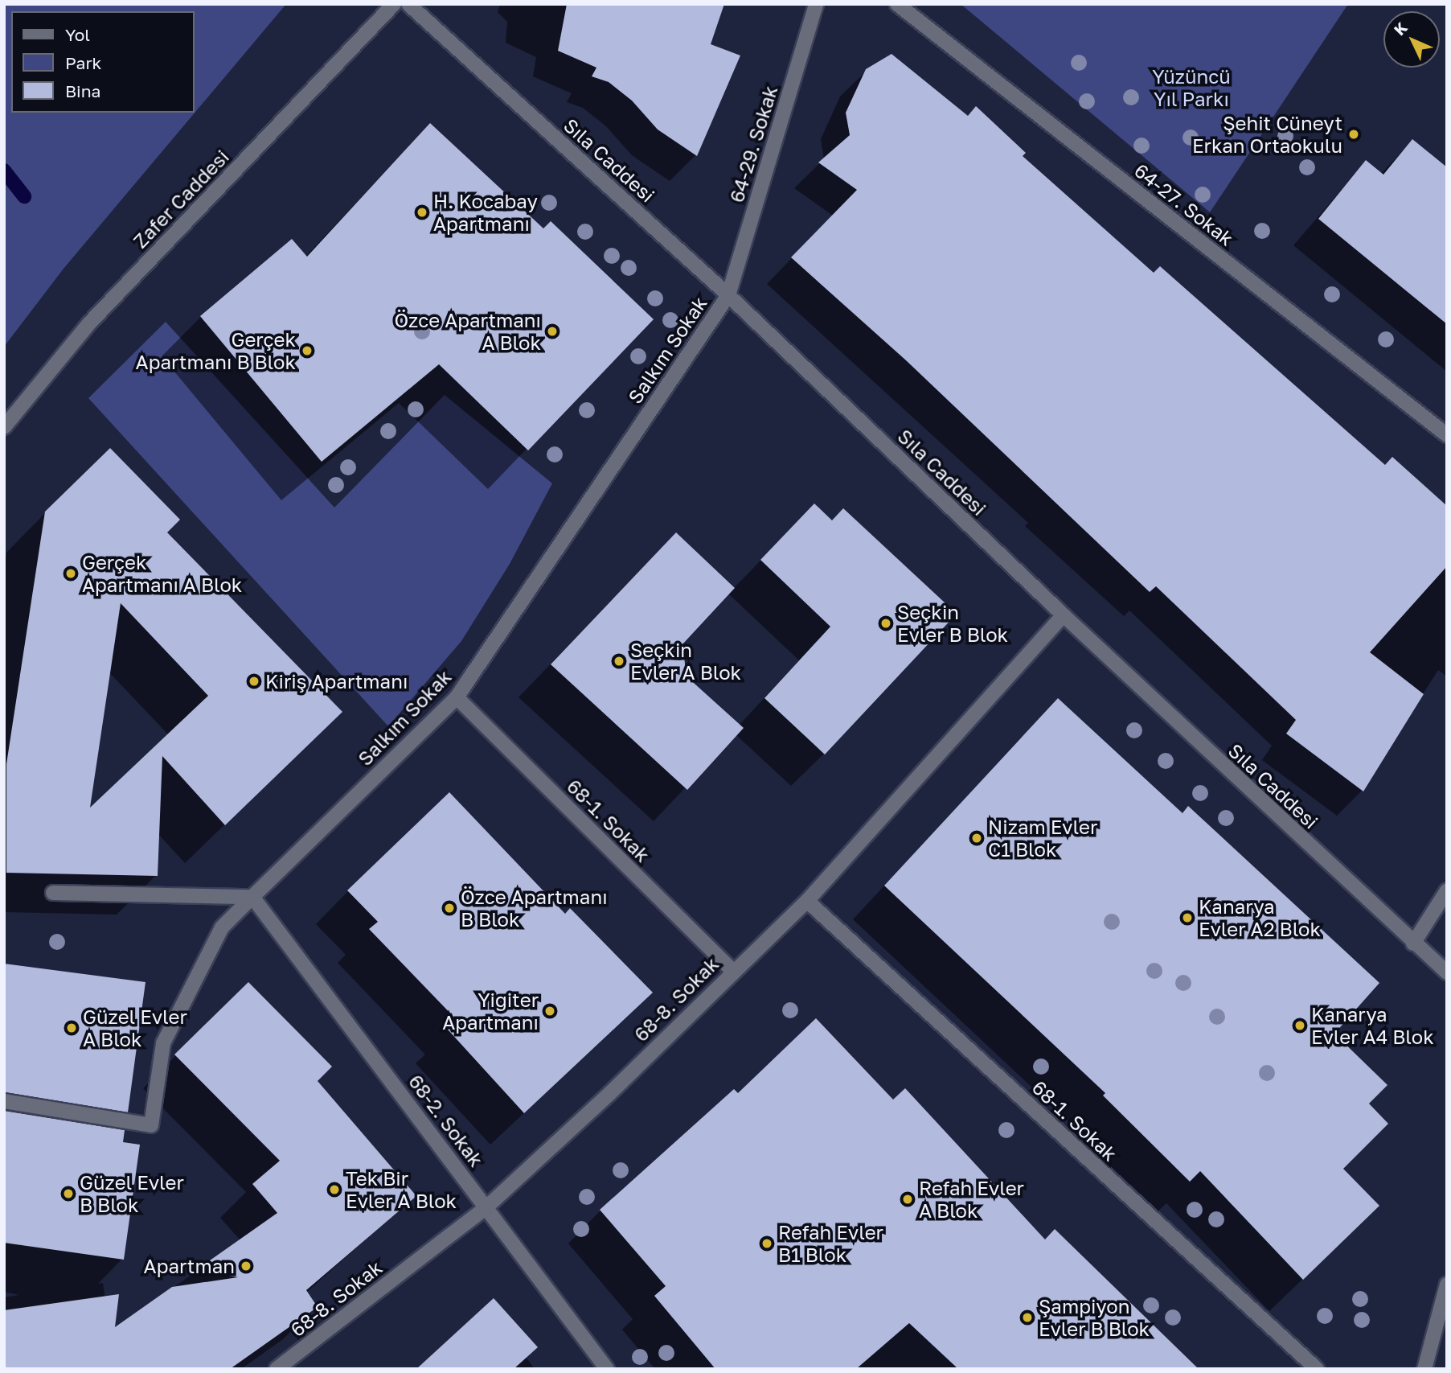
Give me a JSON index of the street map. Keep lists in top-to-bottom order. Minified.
{"streets":{"street":["64-29. Sokak","Sıla Caddesi","Zafer Caddesi","64-27. Sokak","Salkım Sokak","68-1. Sokak","68-8. Sokak","68-2. Sokak"]},"crossings":[["64-29. Sokak","Sıla Caddesi"],["64-29. Sokak","Salkım Sokak"],["Sıla Caddesi","Salkım Sokak"],["Sıla Caddesi","68-8. Sokak"],["Salkım Sokak","68-1. Sokak"],["Salkım Sokak","68-2. Sokak"],["68-1. Sokak","68-8. Sokak"],["68-8. Sokak","68-2. Sokak"]],"parks":["Yüzüncü Yıl Parkı"],"places":["Şehit Cüneyt Erkan Ortaokulu","H. Kocabay Apartmanı","Özce Apartmanı A Blok","Gerçek Apartmanı B Blok","Gerçek Apartmanı A Blok","Seçkin Evler B Blok","Seçkin Evler A Blok","Kiriş Apartmanı","Nizam Evler C1 Blok","Özce Apartmanı B Blok","Kanarya Evler A2 Blok","Yiğiter Apartmanı","Kanarya Evler A4 Blok","Güzel Evler A Blok","Tek Bir Evler A Blok","Güzel Evler B Blok","Refah Evler A Blok","Refah Evler B1 Blok","Apartman","Şampiyon Evler B Blok"],"legend":["Yol","Park","Bina"],"north":"top left"}
